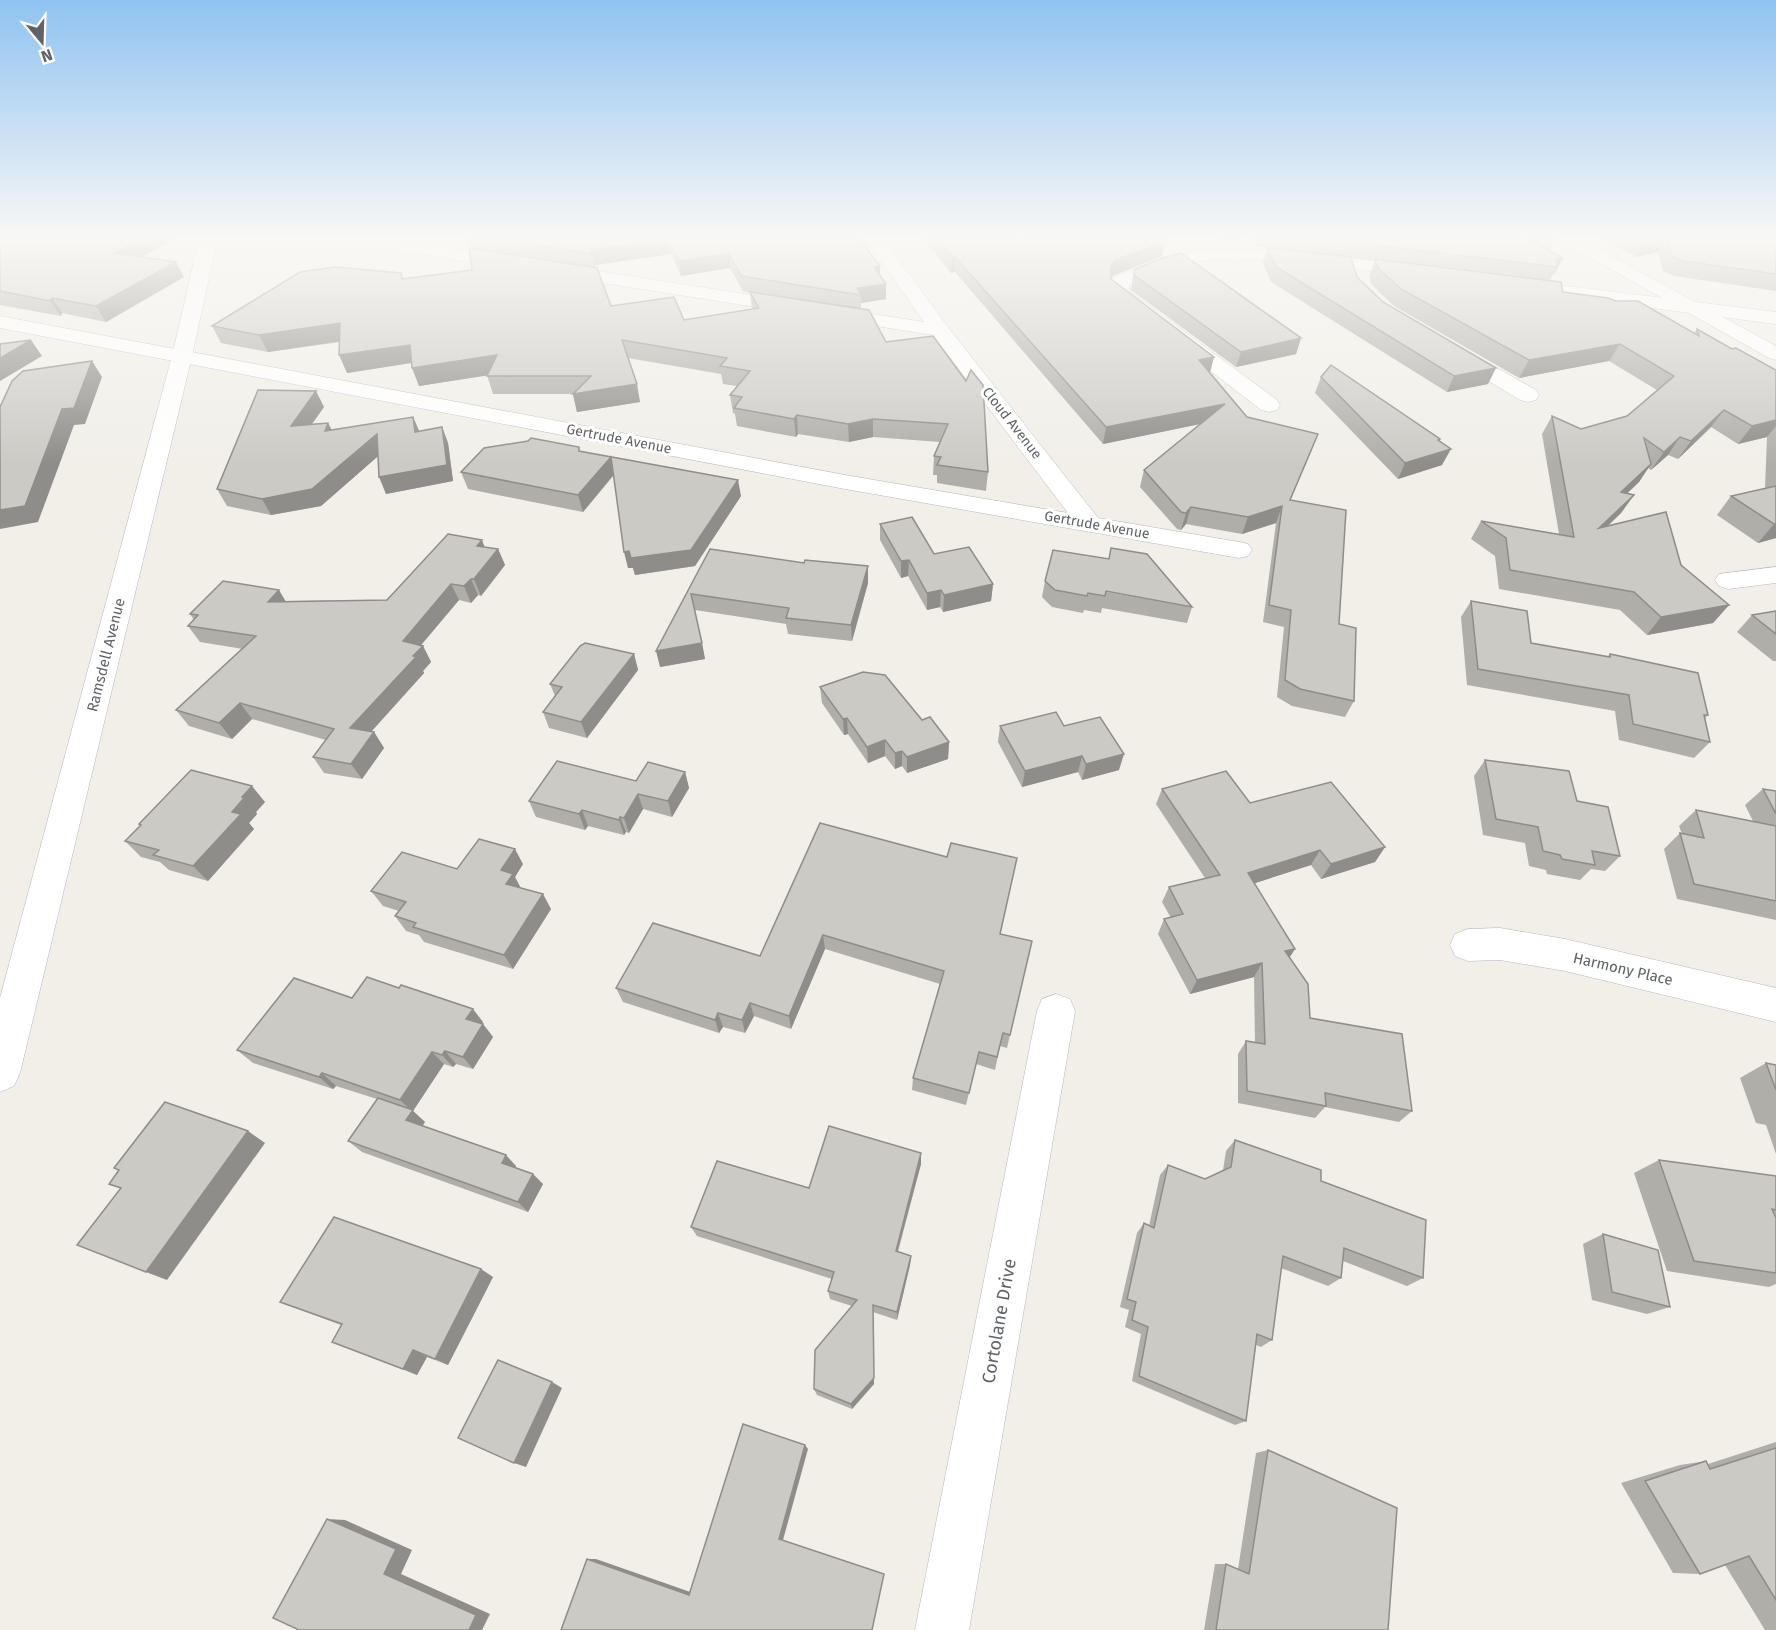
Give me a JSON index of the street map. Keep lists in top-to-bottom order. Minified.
{"streets":{"street":["Cloud Avenue","Gertrude Avenue","Ramsdell Avenue","Harmony Place","Cortolane Drive"]},"crossings":[["Cloud Avenue","Gertrude Avenue"],["Gertrude Avenue","Ramsdell Avenue"]],"north":"bottom"}
